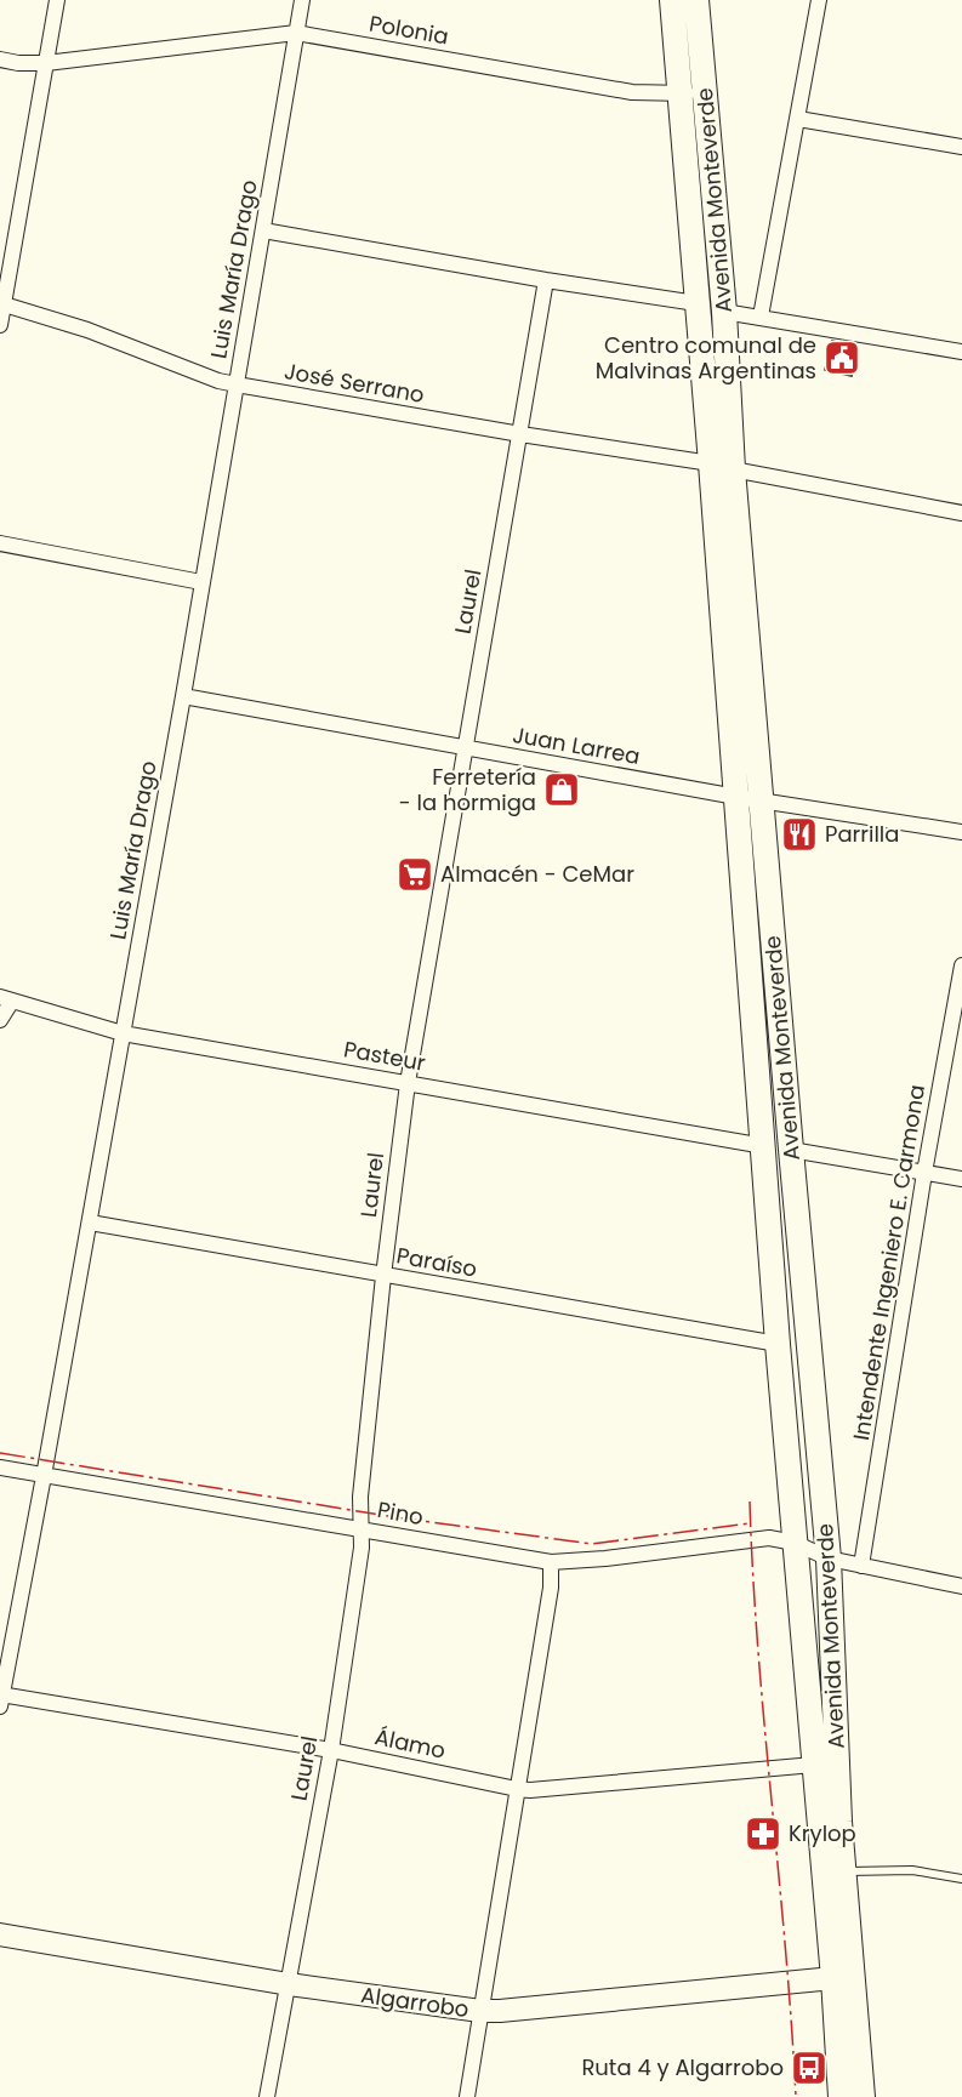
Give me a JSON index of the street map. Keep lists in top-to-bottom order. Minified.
{"streets":{"main road":["Avenida Monteverde"],"street":["Polonia","Luis María Drago","José Serrano","Laurel","Juan Larrea","Pasteur","Paraíso","Intendente Ingeniero E. Carmona","Pino","Álamo","Algarrobo"]},"crossings":[["Polonia","Avenida Monteverde"],["Polonia","Luis María Drago"],["Avenida Monteverde","José Serrano"],["Avenida Monteverde","Juan Larrea"],["Avenida Monteverde","Pasteur"],["Avenida Monteverde","Paraíso"],["Avenida Monteverde","Pino"],["Avenida Monteverde","Álamo"],["Avenida Monteverde","Algarrobo"],["Luis María Drago","José Serrano"],["Luis María Drago","Juan Larrea"],["Luis María Drago","Pasteur"],["Luis María Drago","Paraíso"],["Luis María Drago","Pino"],["Luis María Drago","Álamo"],["José Serrano","Laurel"],["Laurel","Juan Larrea"],["Laurel","Pasteur"],["Laurel","Paraíso"],["Laurel","Pino"],["Laurel","Álamo"],["Laurel","Algarrobo"]],"places":{"public building":["Centro comunal de Malvinas Argentinas"],"shop":["Ferretería - la hormiga"],"restaurant":["Parrilla"],"supermarket":["Almacén - CeMar"],"pharmacy":["Krylop"],"bus stop":["Ruta 4 y Algarrobo"]}}
